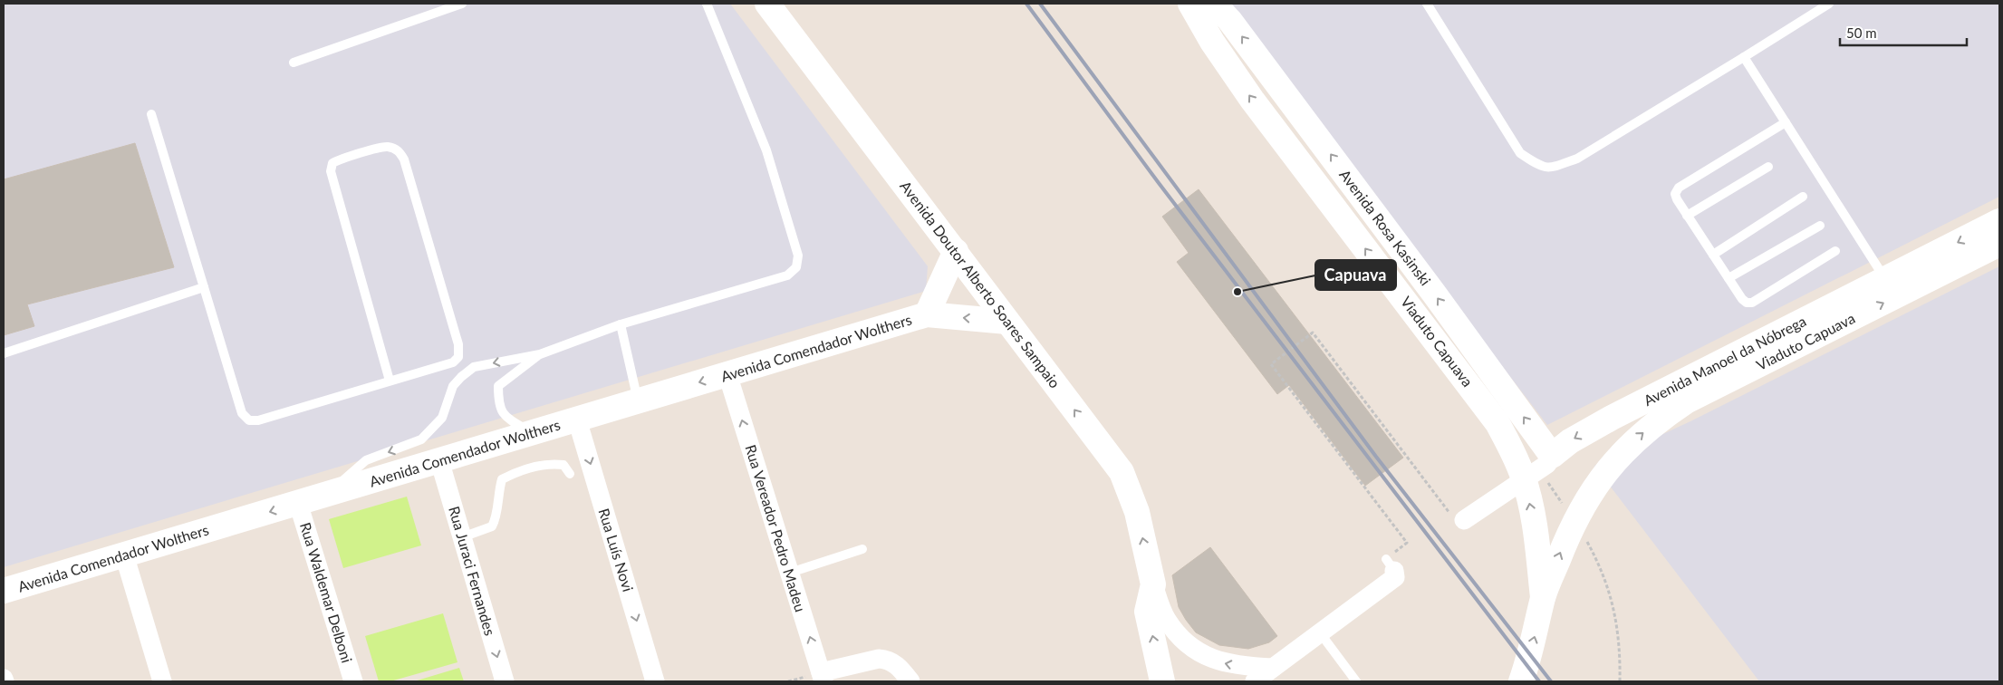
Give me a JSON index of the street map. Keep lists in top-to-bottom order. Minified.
{"streets":{"main road":["Avenida Rosa Kasinski","Avenida Doutor Alberto Soares Sampaio","Viaduto Capuava","Avenida Comendador Wolthers","Avenida Manoel da Nóbrega"],"street":["Rua Vereador Pedro Madeu","Rua Luís Novi","Rua Juraci Fernandes","Rua Waldemar Delboni"]},"crossings":[["Avenida Rosa Kasinski","Avenida Manoel da Nóbrega"],["Avenida Doutor Alberto Soares Sampaio","Avenida Comendador Wolthers"],["Avenida Comendador Wolthers","Rua Vereador Pedro Madeu"],["Avenida Comendador Wolthers","Rua Luís Novi"],["Avenida Comendador Wolthers","Rua Juraci Fernandes"],["Avenida Comendador Wolthers","Rua Waldemar Delboni"]],"one_way":["Avenida Rosa Kasinski","Avenida Doutor Alberto Soares Sampaio","Avenida Manoel da Nóbrega","Rua Vereador Pedro Madeu","Rua Luís Novi","Rua Juraci Fernandes"],"places":["Capuava"],"scale_bar":"50 m"}
